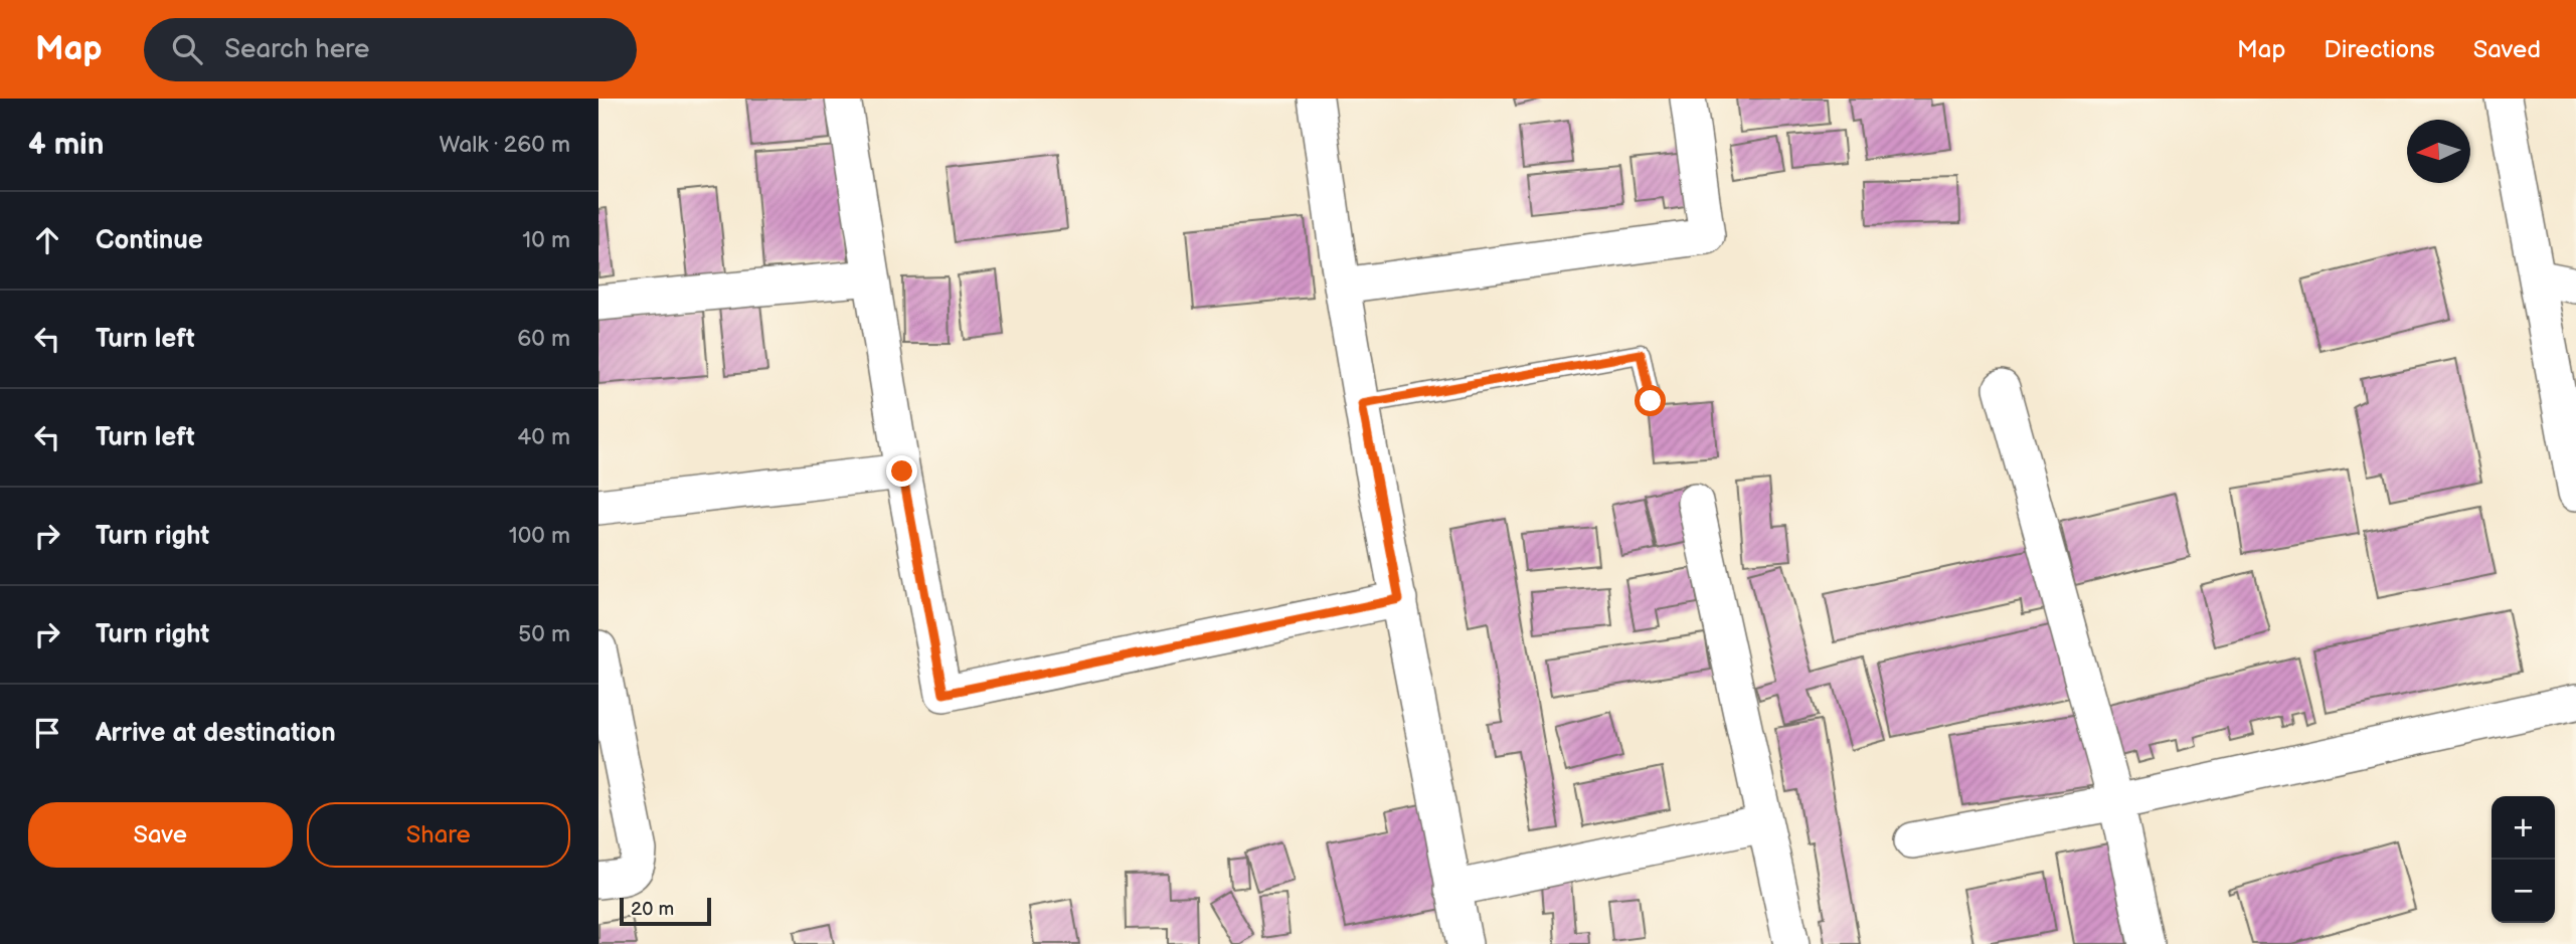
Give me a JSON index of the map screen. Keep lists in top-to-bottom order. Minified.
{"scale_bar":"20 m","north":"left","page":{"header":"Map","search":"Search here","nav":["Map","Directions","Saved"],"heading":["4 min","Walk · 260 m"],"list":[["Continue","10 m"],["Turn left","60 m"],["Turn left","40 m"],["Turn right","100 m"],["Turn right","50 m"],"Arrive at destination"],"buttons":["Save","Share"],"map_buttons":["+","−"],"scale":"20 m"}}
